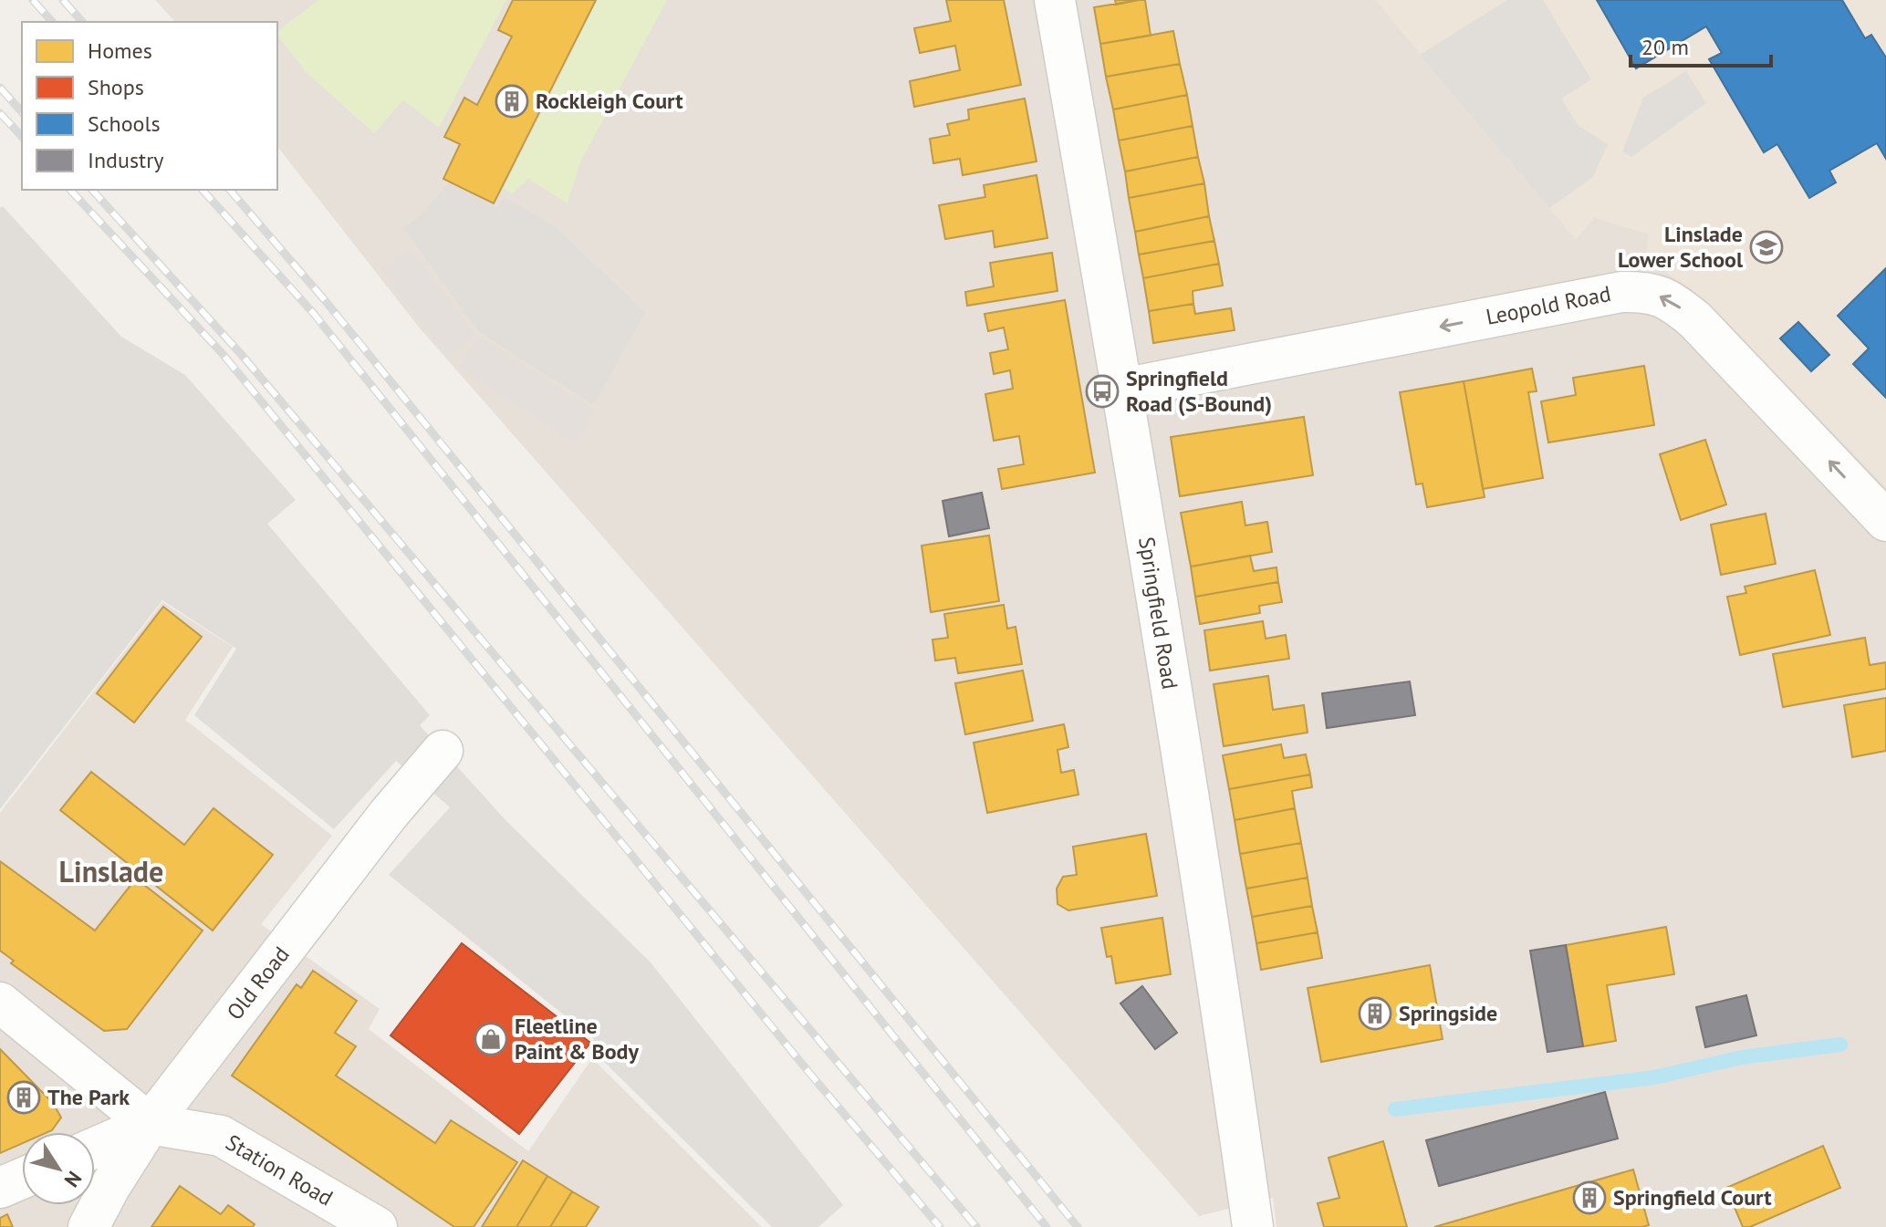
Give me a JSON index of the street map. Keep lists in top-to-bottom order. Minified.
{"streets":{"street":["Leopold Road","Springfield Road","Old Road","Station Road"]},"crossings":[["Leopold Road","Springfield Road"],["Old Road","Station Road"]],"one_way":["Leopold Road"],"districts":["Linslade"],"places":{"building":["Rockleigh Court","Springside","The Park","Springfield Court"],"school or university":["Linslade Lower School"],"bus stop":["Springfield Road (S-Bound)"],"shop":["Fleetline Paint & Body"]},"legend":["Homes","Shops","Schools","Industry"],"scale_bar":"20 m","north":"bottom right"}
